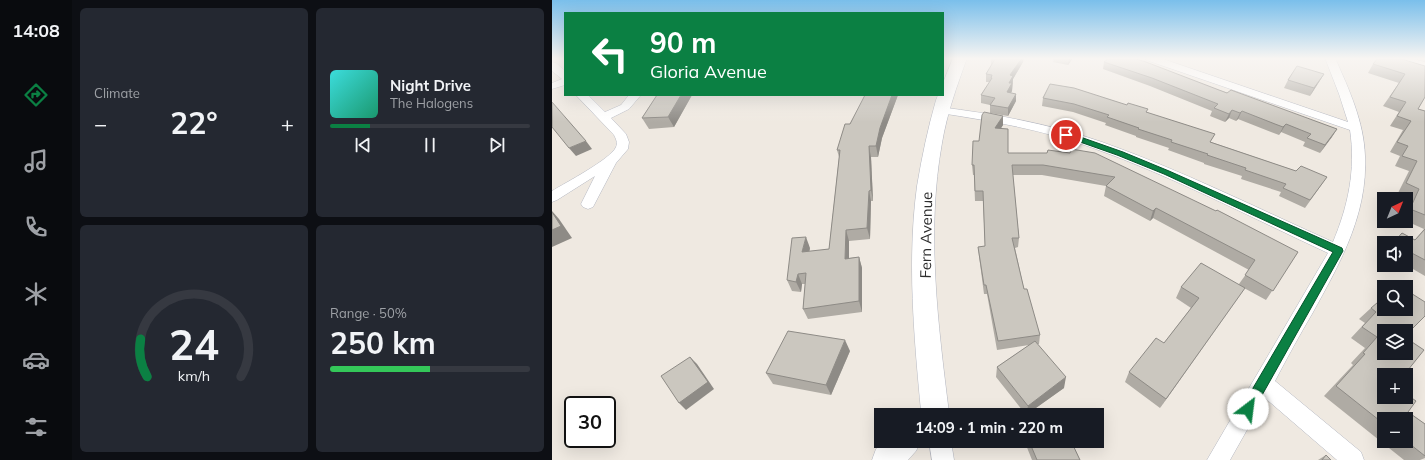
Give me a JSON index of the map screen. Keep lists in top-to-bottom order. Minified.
{"streets":{"street":["Fern Avenue"]},"north":"top right","page":{"tabs":"14:08","tile":["Climate",["Range · 50%","250 km"]],"turn":["90 m","Gloria Avenue"],"song":["Night Drive","The Halogens"],"heat":["−","22°","+"],"map_buttons":["+","−"],"limit":"30","trip":"14:09 · 1 min · 220 m","gauge":["24","km/h"]}}
